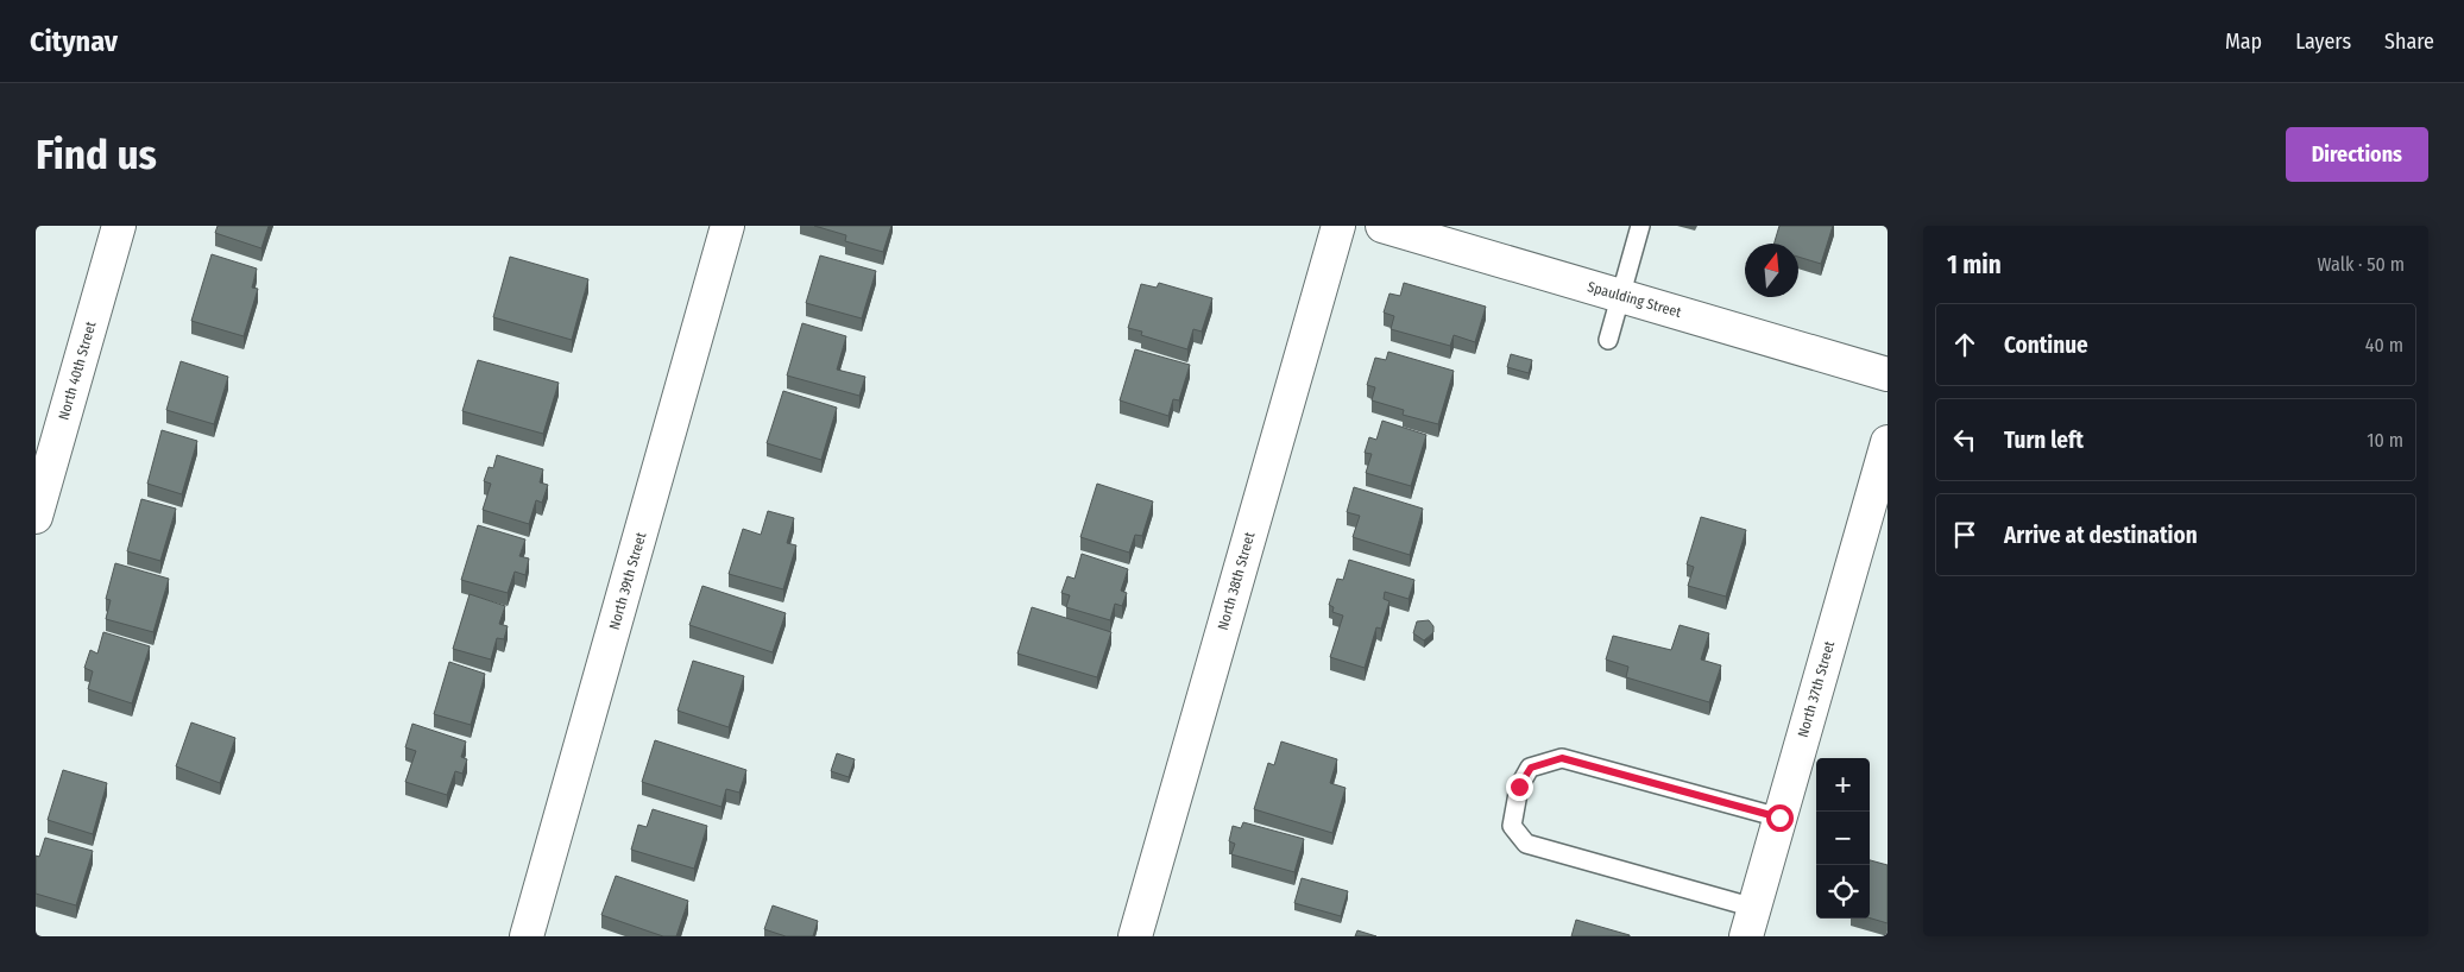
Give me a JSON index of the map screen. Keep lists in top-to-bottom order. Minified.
{"streets":{"street":["Spaulding Street","North 40th Street","North 39th Street","North 38th Street","North 37th Street"]},"north":"top","page":{"header":"Citynav","nav":["Map","Layers","Share"],"buttons":"Directions","title":"Find us","heading":["1 min","Walk · 50 m"],"list":[["Continue","40 m"],["Turn left","10 m"],"Arrive at destination"],"map_buttons":["+","−"]}}
